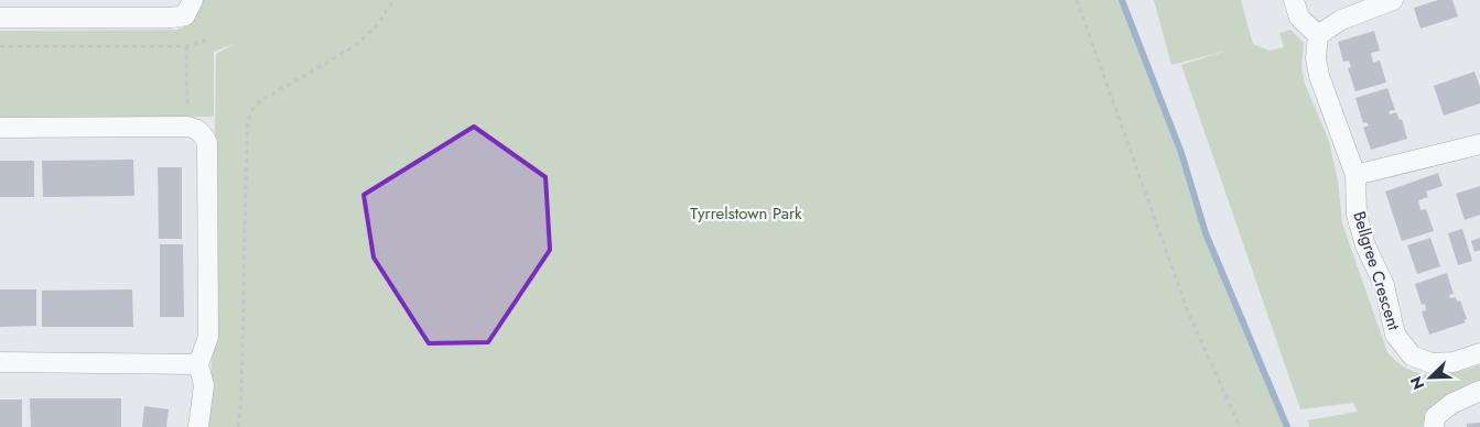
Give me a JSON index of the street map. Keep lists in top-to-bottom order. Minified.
{"streets":{"street":["Bellgree Crescent"]},"parks":["Tyrrelstown Park"],"north":"bottom left"}
